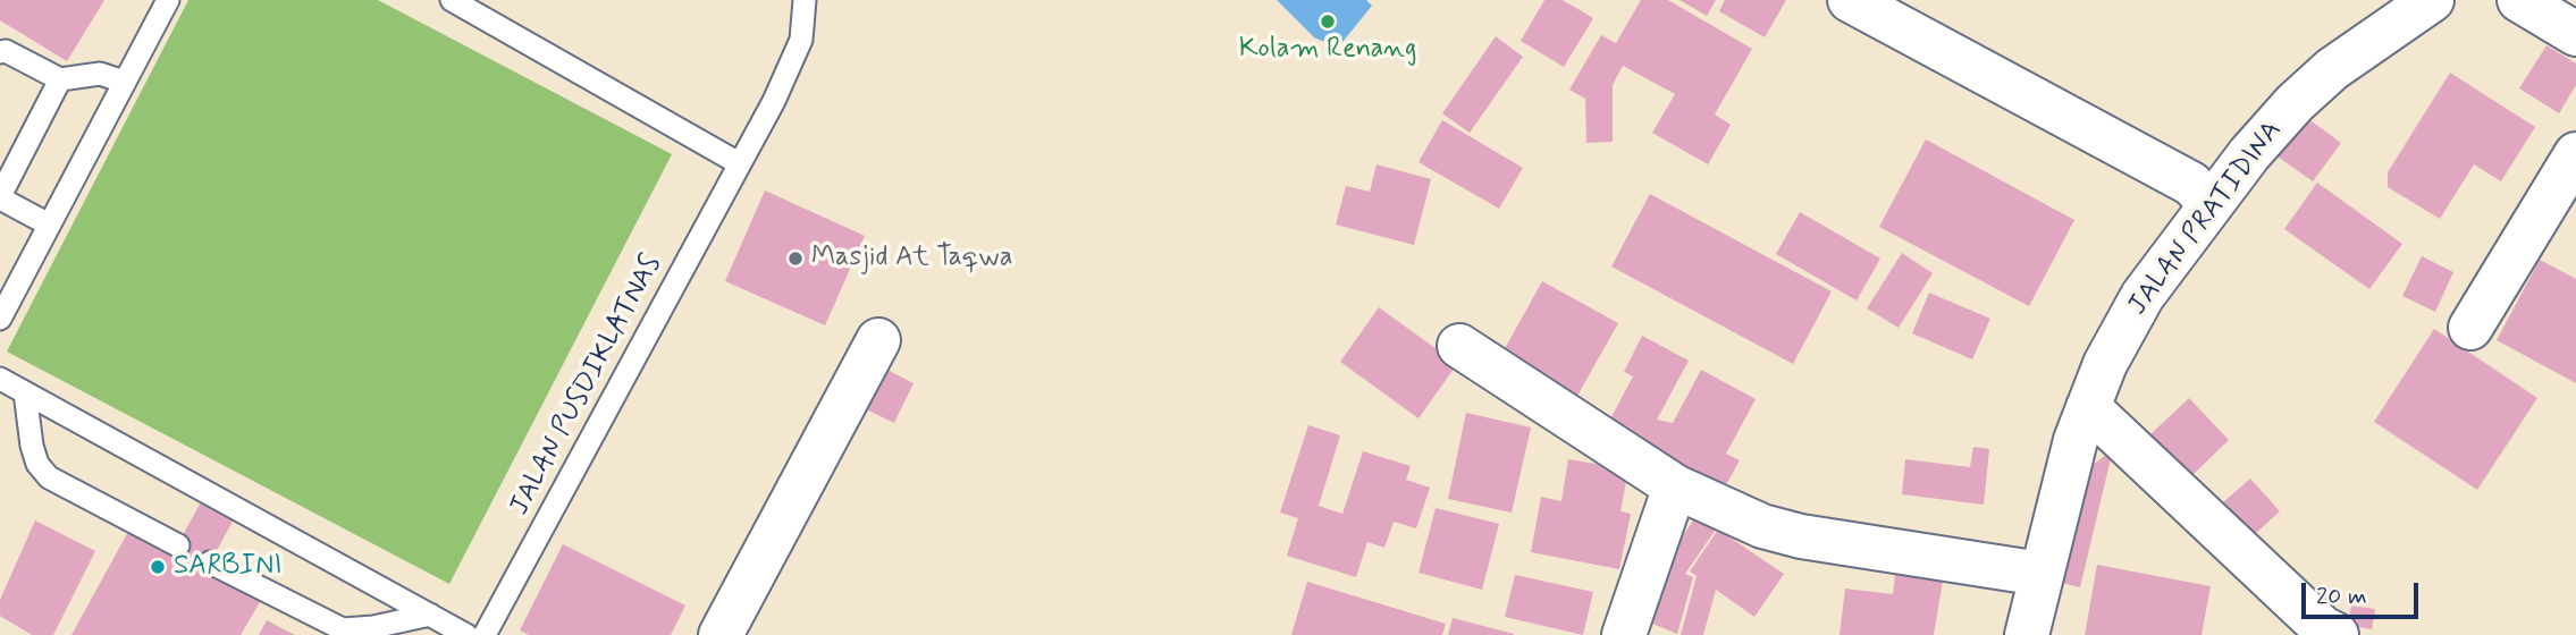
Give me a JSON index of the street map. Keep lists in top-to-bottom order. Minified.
{"streets":{"street":["JALAN PRATIDINA"],"lane":["JALAN PUSDIKLATNAS"]},"places":["Kolam Renang","Masjid At Taqwa","SARBINI"],"scale_bar":"20 m"}
